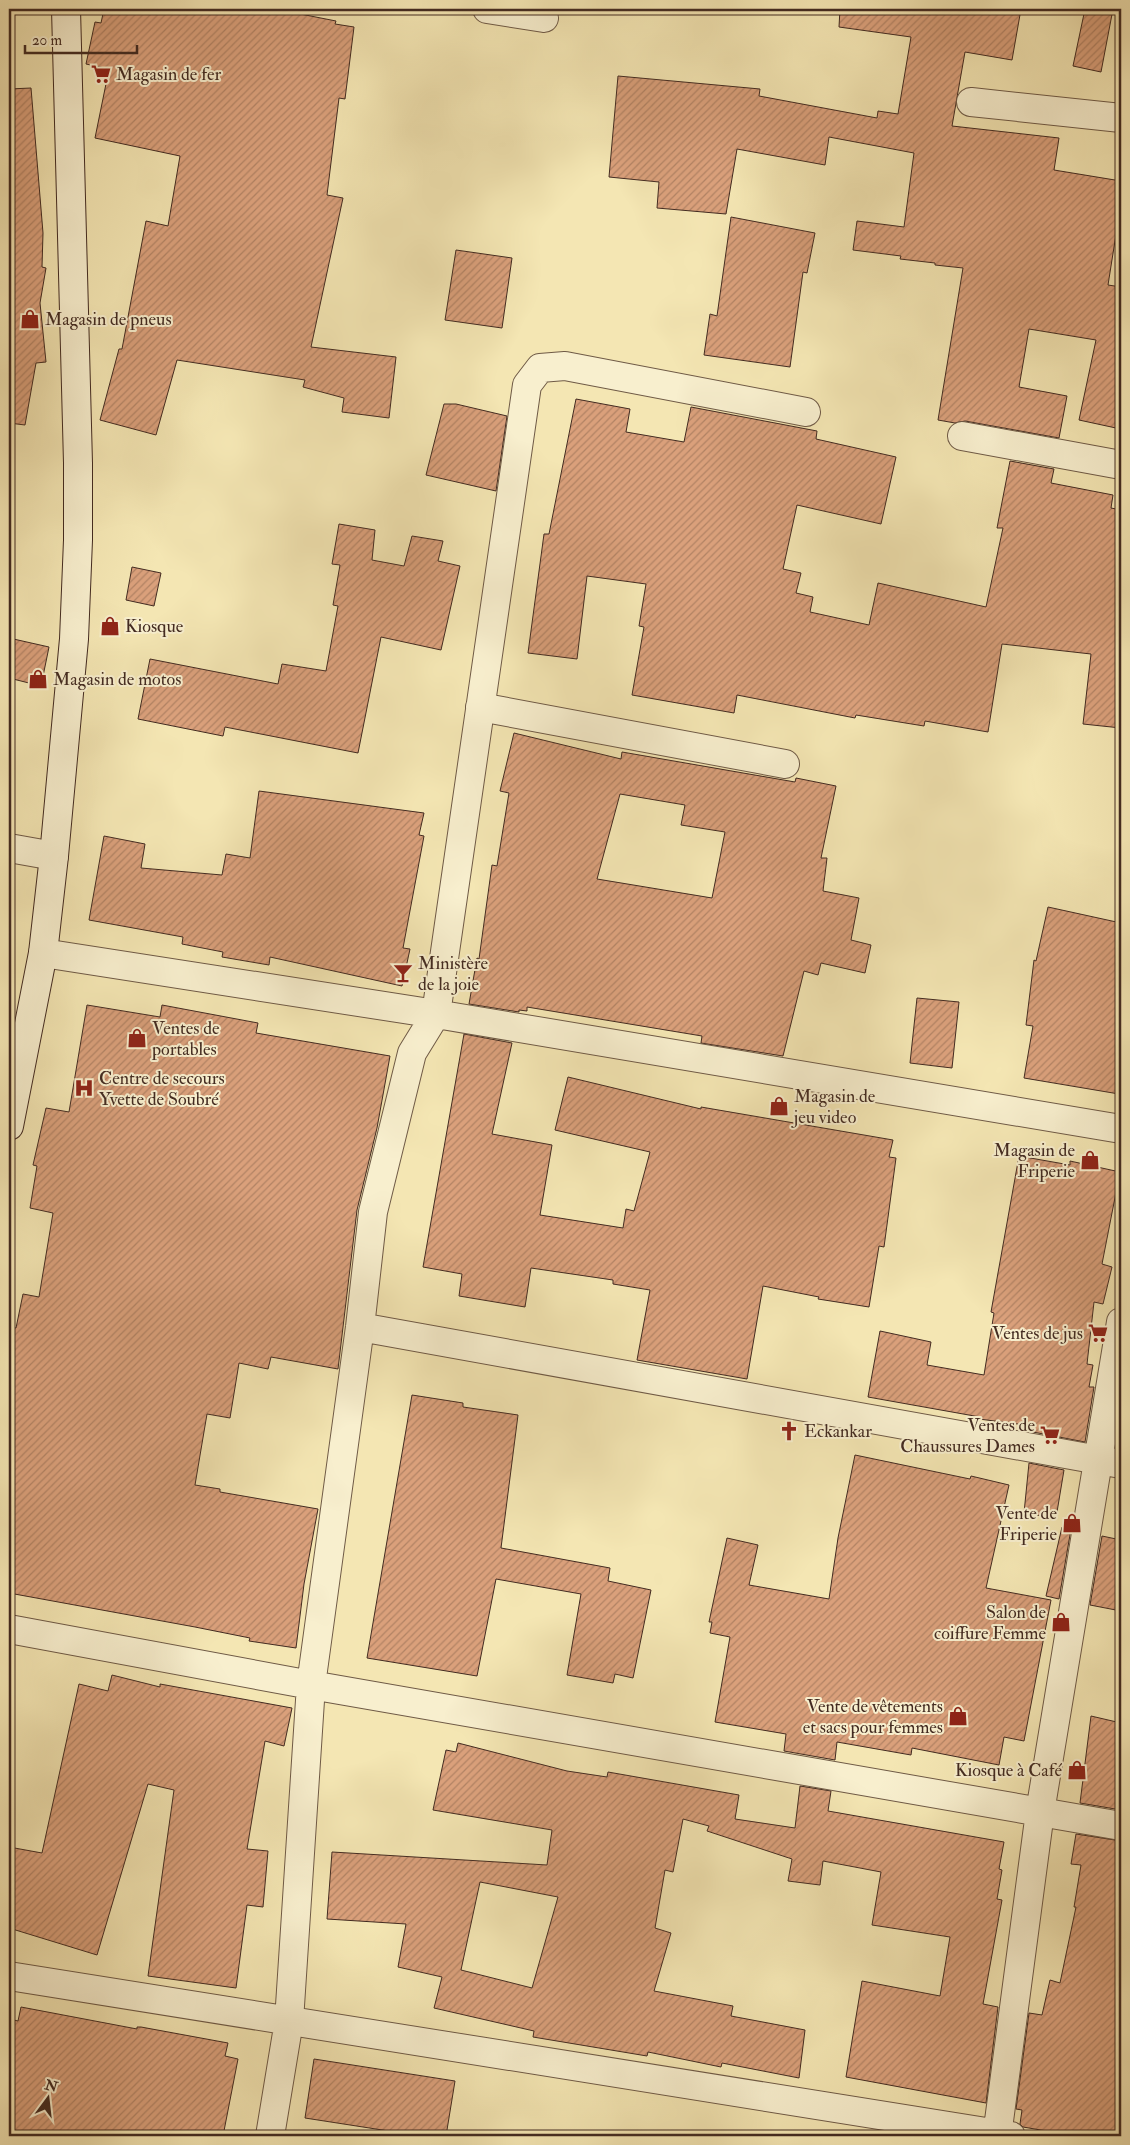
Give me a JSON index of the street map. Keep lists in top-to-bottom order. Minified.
{"places":{"supermarket":["Magasin de fer","Ventes de jus","Ventes de Chaussures Dames"],"shop":["Magasin de pneus","Kiosque","Magasin de motos","Ventes de portables","Magasin de jeu video","Magasin de Friperie","Vente de Friperie","Salon de coiffure Femme","Vente de vêtements et sacs pour femmes","Kiosque à Café"],"bar":["Ministère de la joie"],"hospital":["Centre de secours Yvette de Soubré"],"church":["Eckankar"]},"scale_bar":"20 m","north":"top"}
